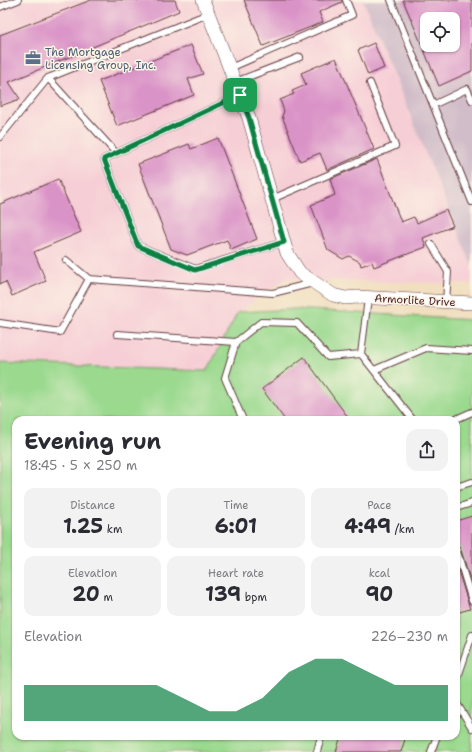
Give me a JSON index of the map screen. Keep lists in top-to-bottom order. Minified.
{"streets":{"street":["Armorlite Drive"]},"places":{"office":["The Mortgage Licensing Group, Inc."]},"page":{"heading":["Evening run","18:45 · 5 × 250 m"],"stats":[["Distance","1.25 km"],["Time","6:01"],["Pace","4:49 /km"],["Elevation","20 m"],["Heart rate","139 bpm"],["kcal","90"]],"chart":["Elevation","226–230 m"]}}
